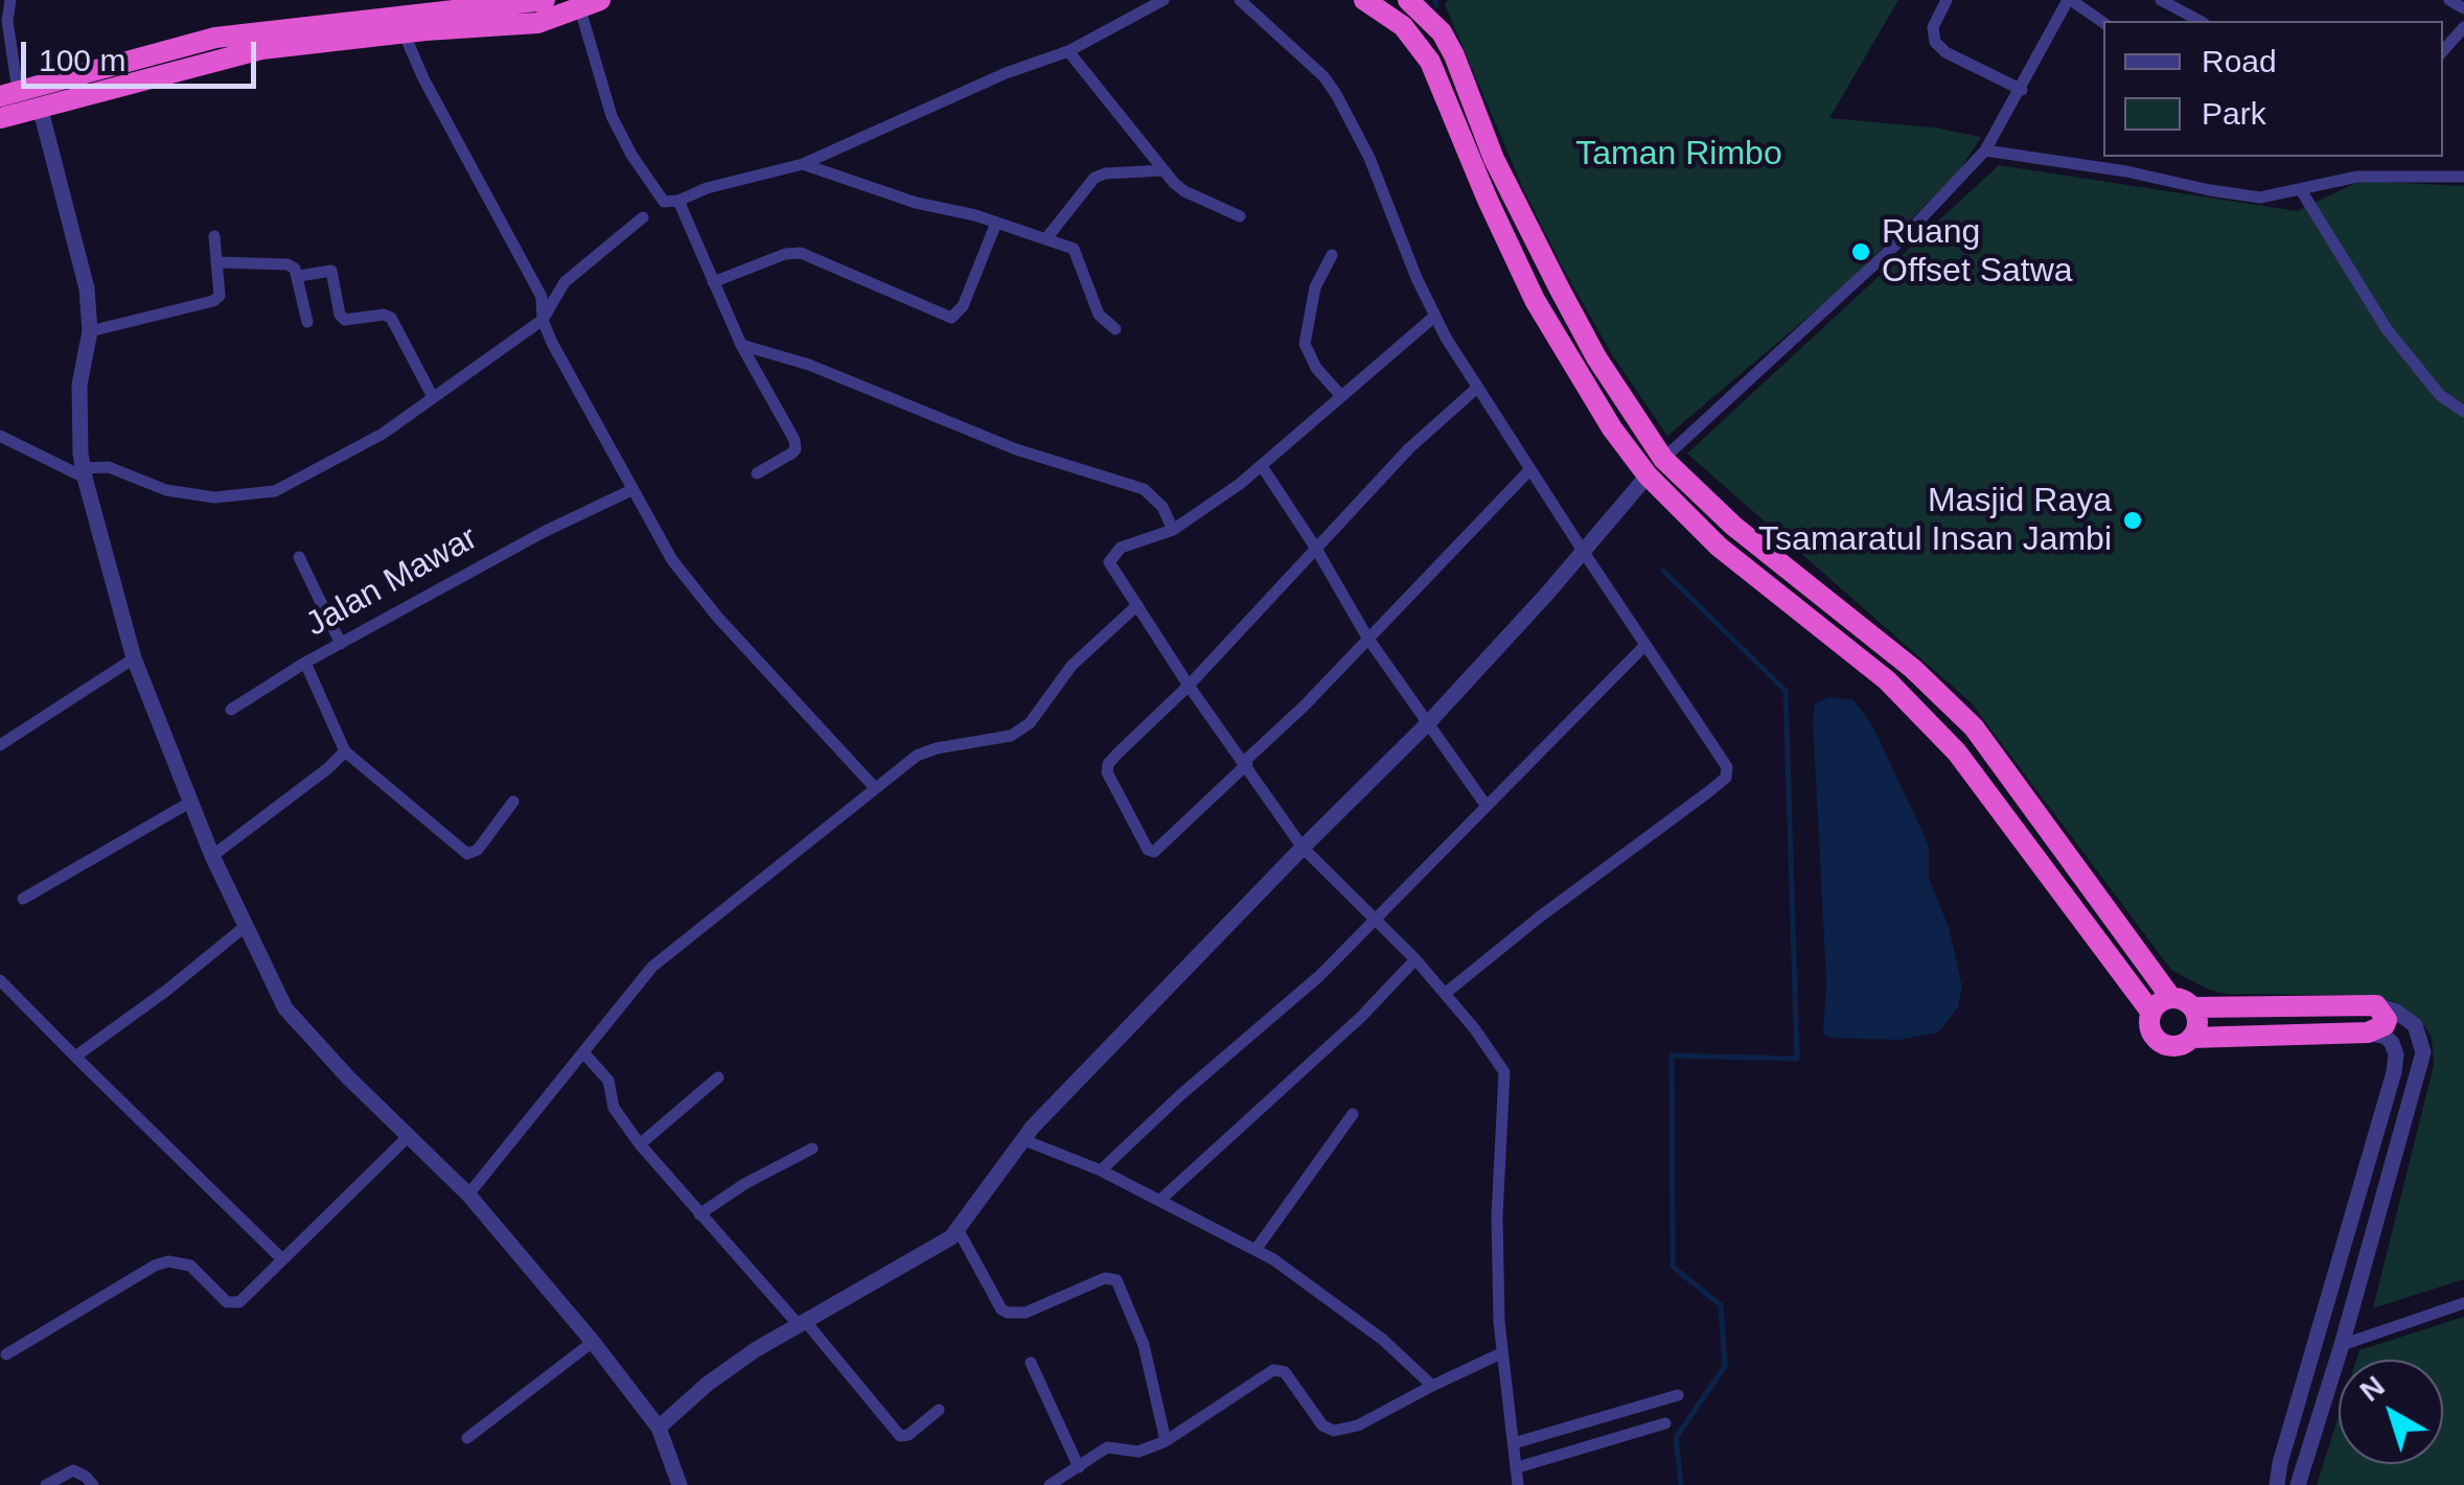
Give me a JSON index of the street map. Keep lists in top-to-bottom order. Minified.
{"streets":{"street":["Jalan Mawar"]},"parks":["Taman Rimbo"],"places":["Ruang Offset Satwa","Masjid Raya Tsamaratul Insan Jambi"],"legend":["Road","Park"],"scale_bar":"100 m","north":"top left"}
